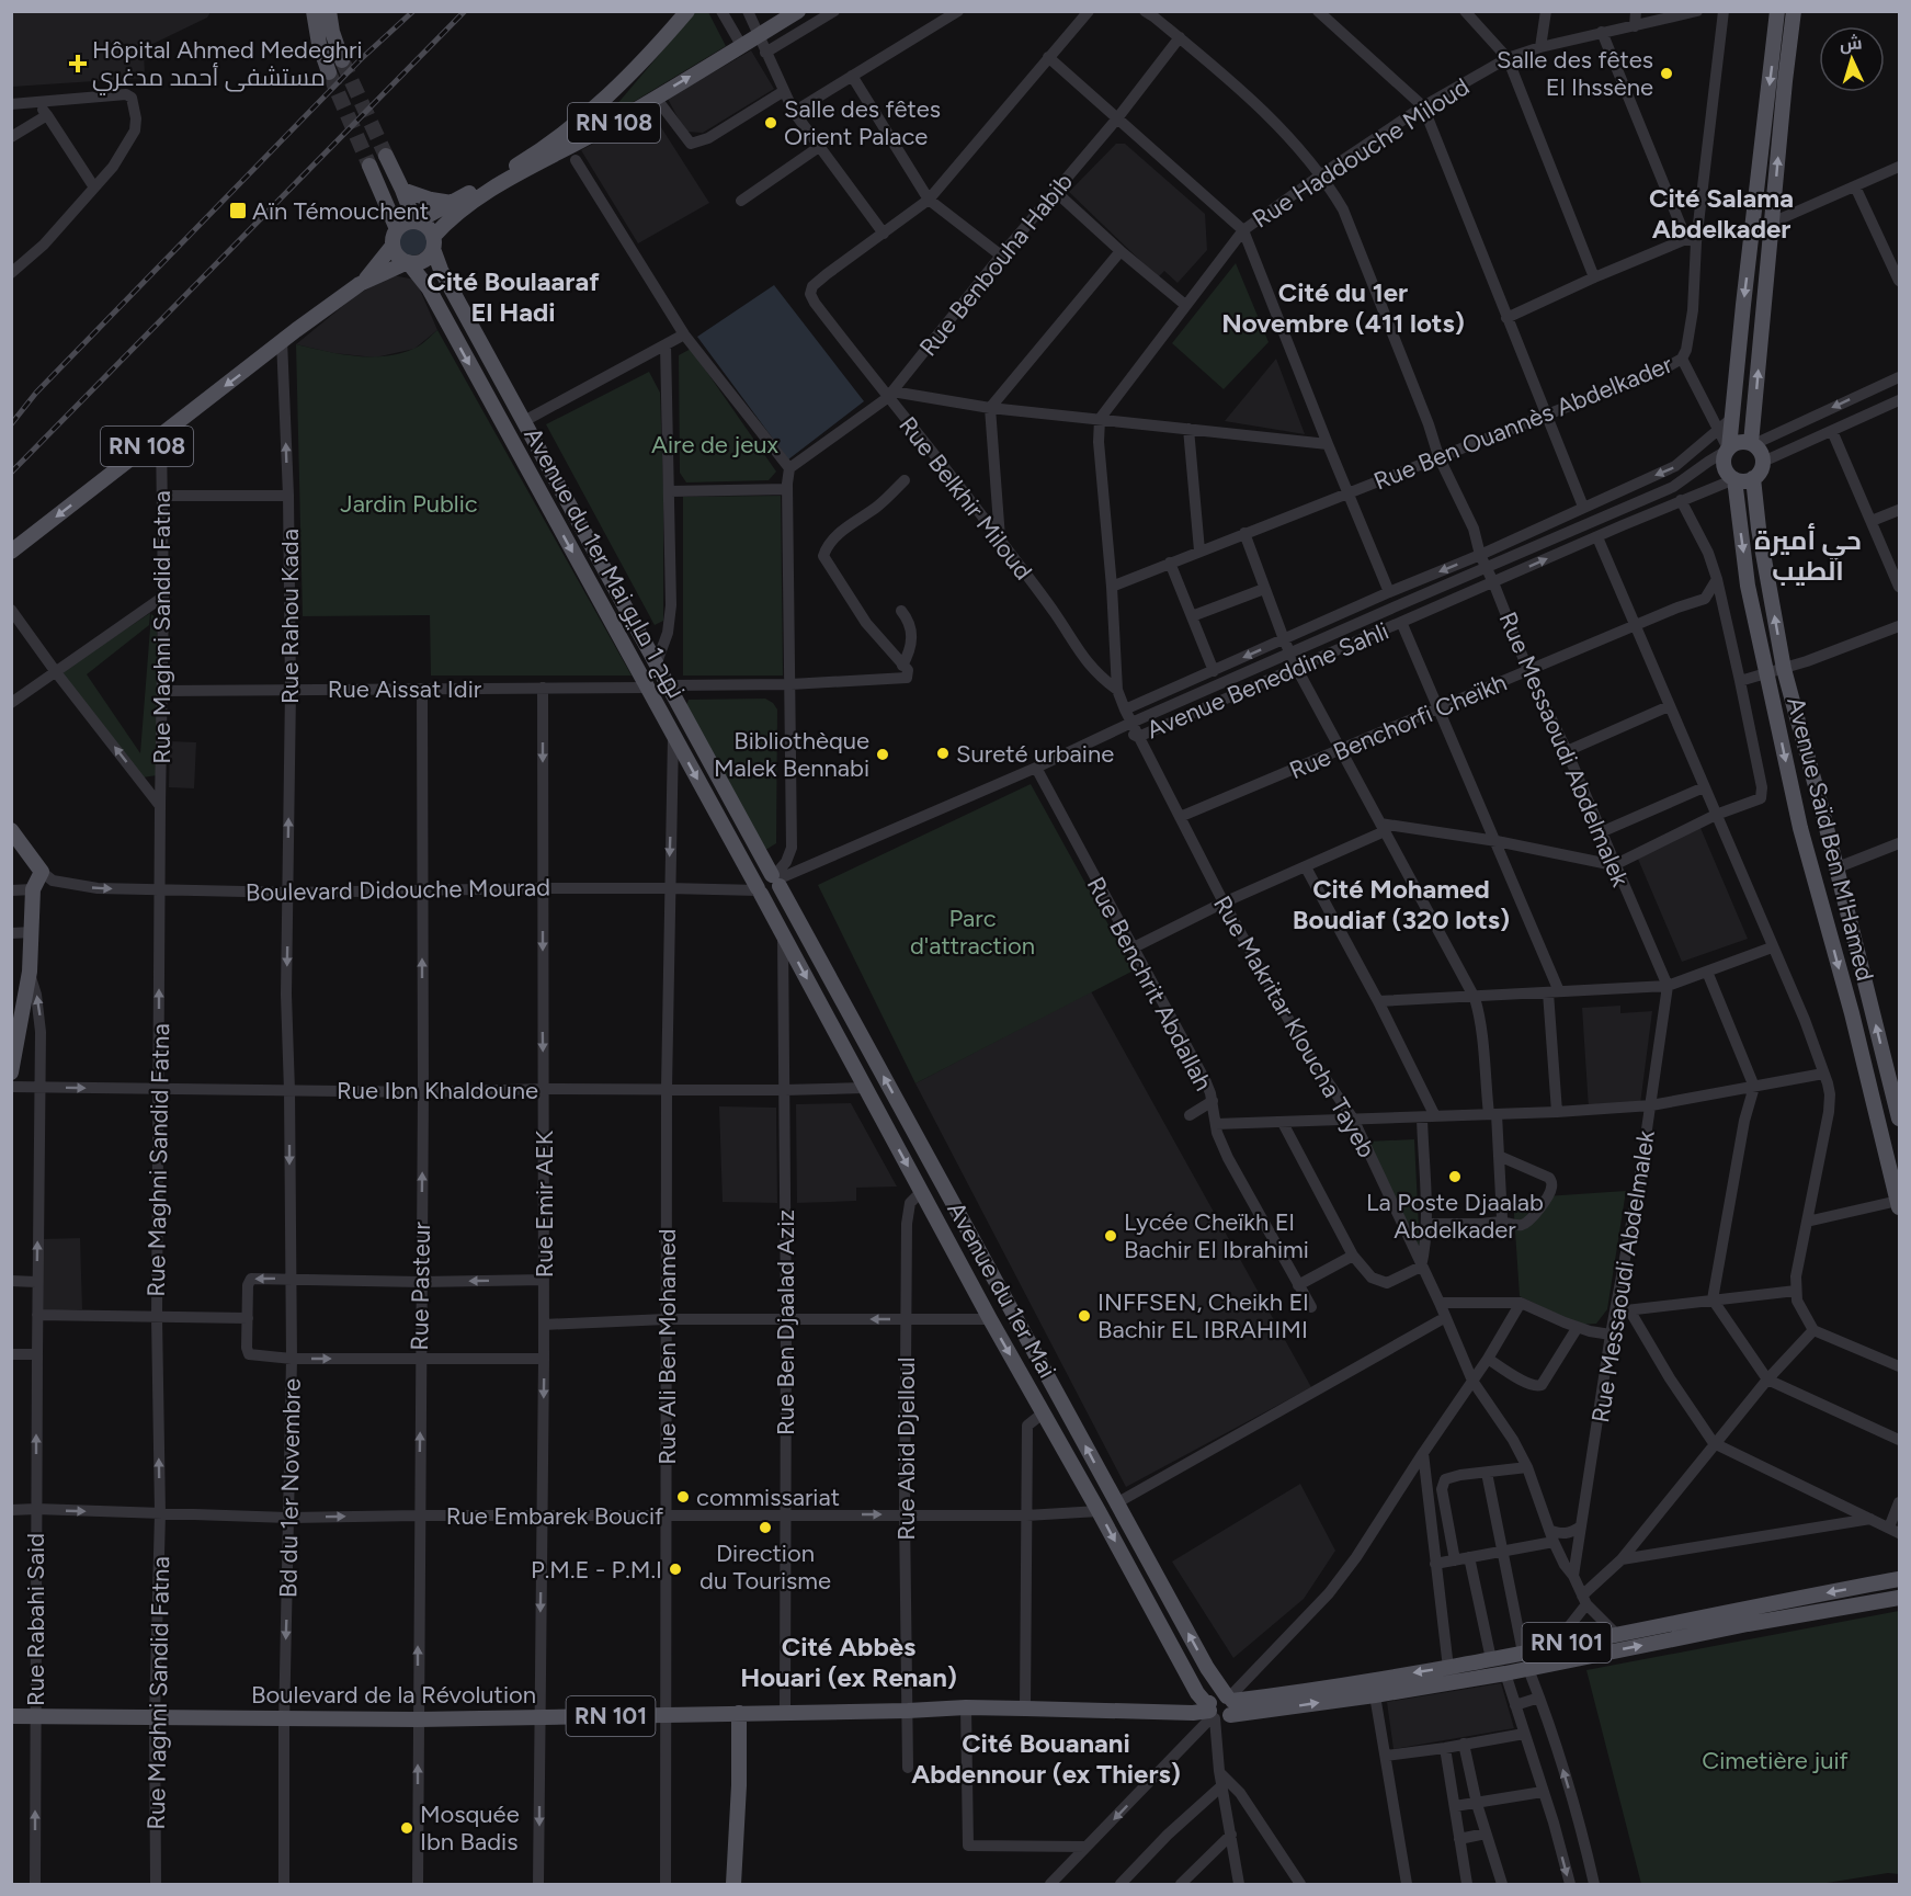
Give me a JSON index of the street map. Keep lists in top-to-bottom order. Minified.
{"streets":{"main road":["RN 108","Avenue du 1er Mai نهج 1 مايو","Avenue Saïd Ben M'Hamed","Avenue du 1er Mai","RN 101","Boulevard de la Révolution"],"street":["Rue Haddouche Miloud","Rue Benbouha Habib","Rue Ben Ouannès Abdelkader","Rue Belkhir Miloud","Rue Rahou Kada","Rue Maghni Sandid Fatna","Avenue Beneddine Sahli","Rue Aissat Idir","Rue Benchorfi Cheïkh","Rue Messaoudi Abdelmalek","Boulevard Didouche Mourad","Rue Benchrit Abdallah","Rue Makritar Kloucha Tayeb","Rue Ibn Khaldoune","Rue Emir AEK","Rue Pasteur","Rue Ben Djaalad Aziz","Rue Ali Ben Mohamed","Rue Abid Djelloul","Bd du 1er Novembre","Rue Embarek Boucif","Rue Rabahi Said"]},"crossings":[["RN 108","Avenue du 1er Mai نهج 1 مايو"],["RN 108","Rue Rahou Kada"],["RN 108","Rue Maghni Sandid Fatna"],["Rue Haddouche Miloud","Rue Messaoudi Abdelmalek"],["Rue Benbouha Habib","Rue Belkhir Miloud"],["Rue Benbouha Habib","Rue Messaoudi Abdelmalek"],["Rue Ben Ouannès Abdelkader","Rue Messaoudi Abdelmalek"],["Avenue du 1er Mai نهج 1 مايو","Avenue Beneddine Sahli"],["Avenue du 1er Mai نهج 1 مايو","Rue Aissat Idir"],["Avenue du 1er Mai نهج 1 مايو","Boulevard Didouche Mourad"],["Avenue du 1er Mai نهج 1 مايو","Avenue du 1er Mai"],["Rue Rahou Kada","Rue Aissat Idir"],["Rue Rahou Kada","Boulevard Didouche Mourad"],["Rue Rahou Kada","Rue Ibn Khaldoune"],["Rue Rahou Kada","Bd du 1er Novembre"],["Rue Maghni Sandid Fatna","Rue Aissat Idir"],["Rue Maghni Sandid Fatna","Boulevard Didouche Mourad"],["Rue Maghni Sandid Fatna","Rue Ibn Khaldoune"],["Rue Maghni Sandid Fatna","Rue Embarek Boucif"],["Rue Maghni Sandid Fatna","Boulevard de la Révolution"],["Avenue Beneddine Sahli","Rue Messaoudi Abdelmalek"],["Avenue Beneddine Sahli","Avenue Saïd Ben M'Hamed"],["Avenue Beneddine Sahli","Rue Benchrit Abdallah"],["Avenue Beneddine Sahli","Rue Makritar Kloucha Tayeb"],["Avenue Beneddine Sahli","Avenue du 1er Mai"],["Rue Aissat Idir","Rue Emir AEK"],["Rue Aissat Idir","Rue Pasteur"],["Rue Benchorfi Cheïkh","Rue Messaoudi Abdelmalek"],["Rue Benchorfi Cheïkh","Rue Makritar Kloucha Tayeb"],["Rue Messaoudi Abdelmalek","Rue Makritar Kloucha Tayeb"],["Boulevard Didouche Mourad","Rue Emir AEK"],["Boulevard Didouche Mourad","Rue Pasteur"],["Boulevard Didouche Mourad","Avenue du 1er Mai"],["Boulevard Didouche Mourad","Rue Ali Ben Mohamed"],["Rue Ibn Khaldoune","Rue Emir AEK"],["Rue Ibn Khaldoune","Rue Pasteur"],["Rue Ibn Khaldoune","Avenue du 1er Mai"],["Rue Ibn Khaldoune","Rue Ben Djaalad Aziz"],["Rue Ibn Khaldoune","Rue Ali Ben Mohamed"],["Rue Ibn Khaldoune","Bd du 1er Novembre"],["Rue Emir AEK","Rue Embarek Boucif"],["Rue Emir AEK","Boulevard de la Révolution"],["Rue Pasteur","Rue Embarek Boucif"],["Rue Pasteur","Boulevard de la Révolution"],["Avenue du 1er Mai","Rue Ben Djaalad Aziz"],["Avenue du 1er Mai","Rue Abid Djelloul"],["Avenue du 1er Mai","Rue Embarek Boucif"],["Avenue du 1er Mai","RN 101"],["Avenue du 1er Mai","Boulevard de la Révolution"],["Rue Ben Djaalad Aziz","Rue Embarek Boucif"],["Rue Ben Djaalad Aziz","Boulevard de la Révolution"],["Rue Ali Ben Mohamed","Rue Embarek Boucif"],["Rue Ali Ben Mohamed","Boulevard de la Révolution"],["Rue Abid Djelloul","Rue Embarek Boucif"],["Rue Abid Djelloul","Boulevard de la Révolution"],["Bd du 1er Novembre","Rue Embarek Boucif"],["Bd du 1er Novembre","Boulevard de la Révolution"],["Rue Embarek Boucif","Rue Rabahi Said"],["Rue Rabahi Said","Boulevard de la Révolution"]],"one_way":["Rue Emir AEK","Rue Pasteur","Bd du 1er Novembre","Rue Rabahi Said"],"districts":["Cité Salama Abdelkader","Cité Boulaaraf El Hadi","Cité du 1er Novembre (411 lots)","حي أميرة الطيب","Cité Mohamed Boudiaf (320 lots)","Cité Abbès Houari (ex Renan)","Cité Bouanani Abdennour (ex Thiers)"],"parks":["Aire de jeux","Jardin Public","Parc d'attraction","Cimetière juif"],"places":{"health":["Hôpital Ahmed Medeghri مستشفى أحمد مدغري"],"other":["Salle des fêtes El Ihssène","Salle des fêtes Orient Palace","Sureté urbaine","Bibliothèque Malek Bennabi","La Poste Djaalab Abdelkader","Lycée Cheïkh El Bachir El Ibrahimi","INFFSEN, Cheikh El Bachir EL IBRAHIMI","commissariat","Direction du Tourisme","P.M.E - P.M.I","Mosquée Ibn Badis"],"transit":["Aïn Témouchent"]},"north":"top"}
